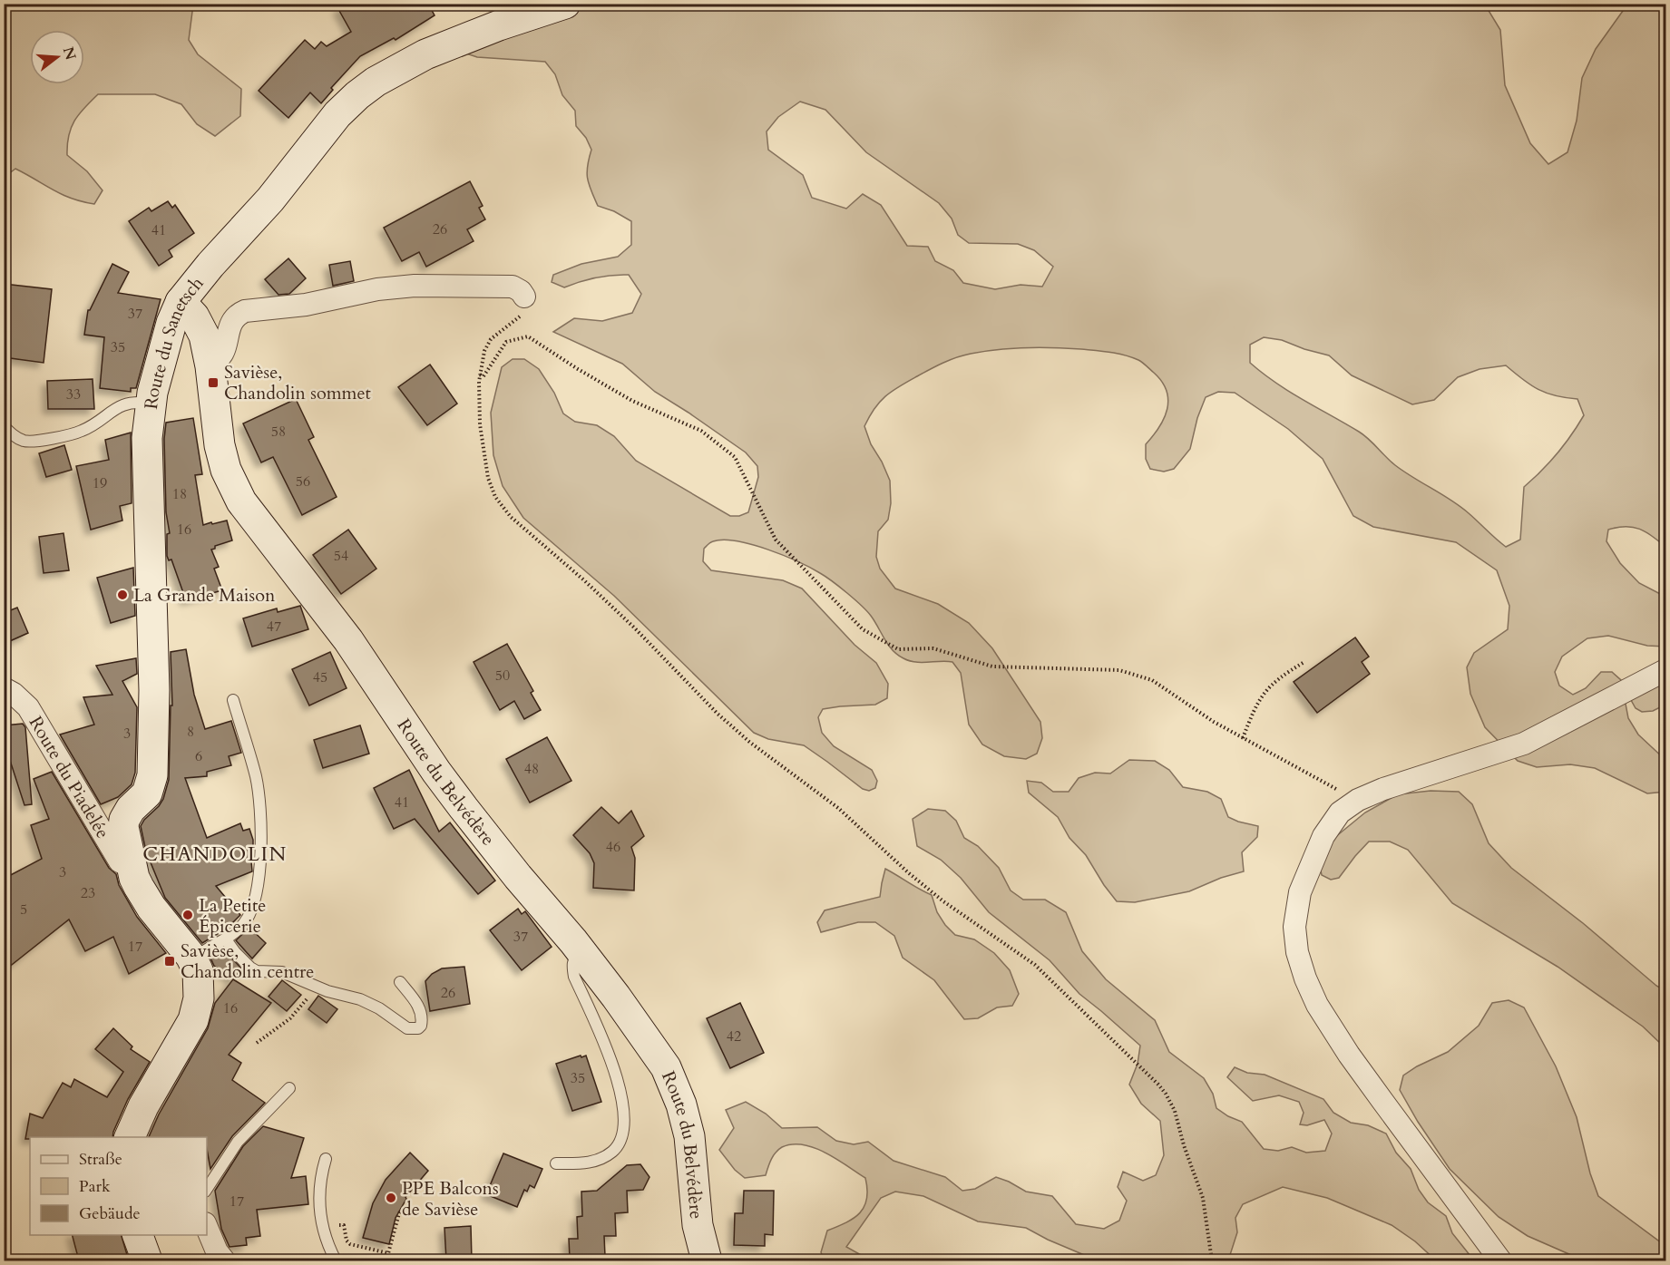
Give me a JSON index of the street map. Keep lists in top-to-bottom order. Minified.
{"streets":{"street":["Route du Sanetsch","Route du Piadelée","Route du Belvédère"]},"crossings":[["Route du Sanetsch","Route du Piadelée"],["Route du Sanetsch","Route du Belvédère"]],"districts":["CHANDOLIN"],"places":{"transit":["Savièse, Chandolin sommet","Savièse, Chandolin centre"],"other":["La Grande Maison","La Petite Épicerie","PPE Balcons de Savièse"]},"house_numbers":["26","41","37","35","33","58","56","19","18","16","54","47","50","45","8","3","6","48","41","46","3","23","5","37","17","26","16","42","35","17"],"legend":["Straße","Park","Gebäude"],"north":"right"}
